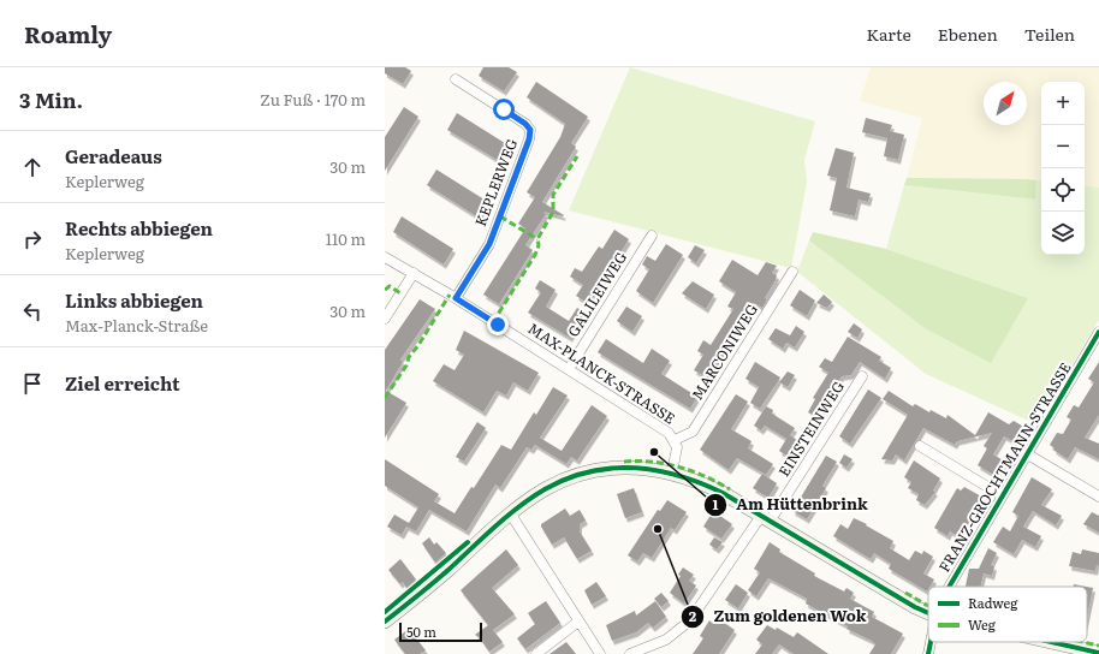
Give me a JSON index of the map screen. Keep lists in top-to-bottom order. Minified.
{"streets":{"street":["KEPLERWEG","GALILEIWEG","MARCONIWEG","MAX-PLANCK-STRASSE","EINSTEINWEG","FRANZ-GROCHTMANN-STRASSE"]},"crossings":[["KEPLERWEG","MAX-PLANCK-STRASSE"],["GALILEIWEG","MAX-PLANCK-STRASSE"],["MARCONIWEG","MAX-PLANCK-STRASSE"]],"places":["Am Hüttenbrink","Zum goldenen Wok"],"legend":["Radweg","Weg"],"scale_bar":"50 m","north":"top right","page":{"header":"Roamly","nav":["Karte","Ebenen","Teilen"],"heading":["3 Min.","Zu Fuß · 170 m"],"map_buttons":["+","−"],"list":[["Geradeaus","Keplerweg","30 m"],["Rechts abbiegen","Keplerweg","110 m"],["Links abbiegen","Max-Planck-Straße","30 m"],"Ziel erreicht"],"scale":"50 m"}}
